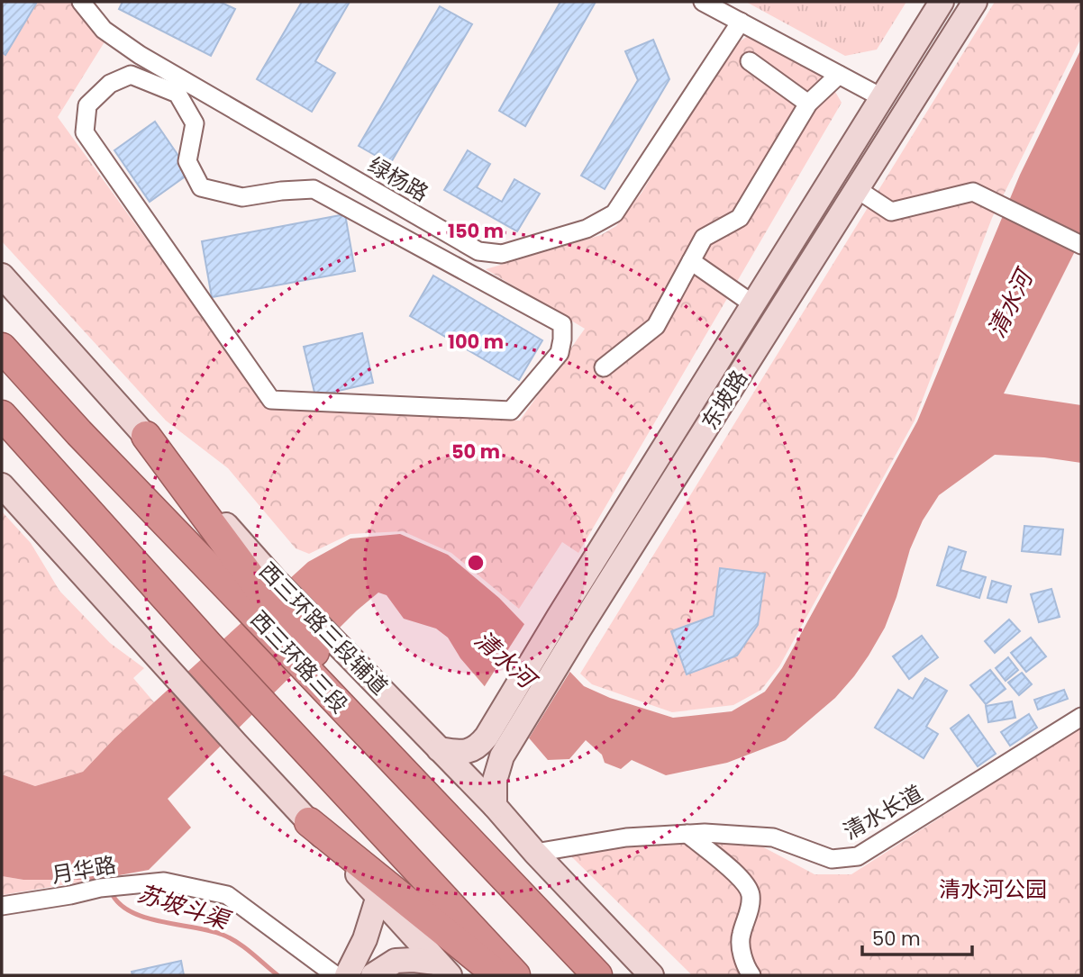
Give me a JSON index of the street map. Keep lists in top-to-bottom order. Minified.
{"streets":{"highway":["西三环路三段"],"main road":["东坡路","西三环路三段辅道"],"street":["绿杨路","清水长道","月华路"]},"crossings":[["东坡路","西三环路三段辅道"],["西三环路三段辅道","西三环路三段"],["西三环路三段辅道","清水长道"]],"water":["清水河","苏坡斗渠"],"parks":["清水河公园"],"scale_bar":"50 m","rings":["150 m","100 m","50 m"]}
